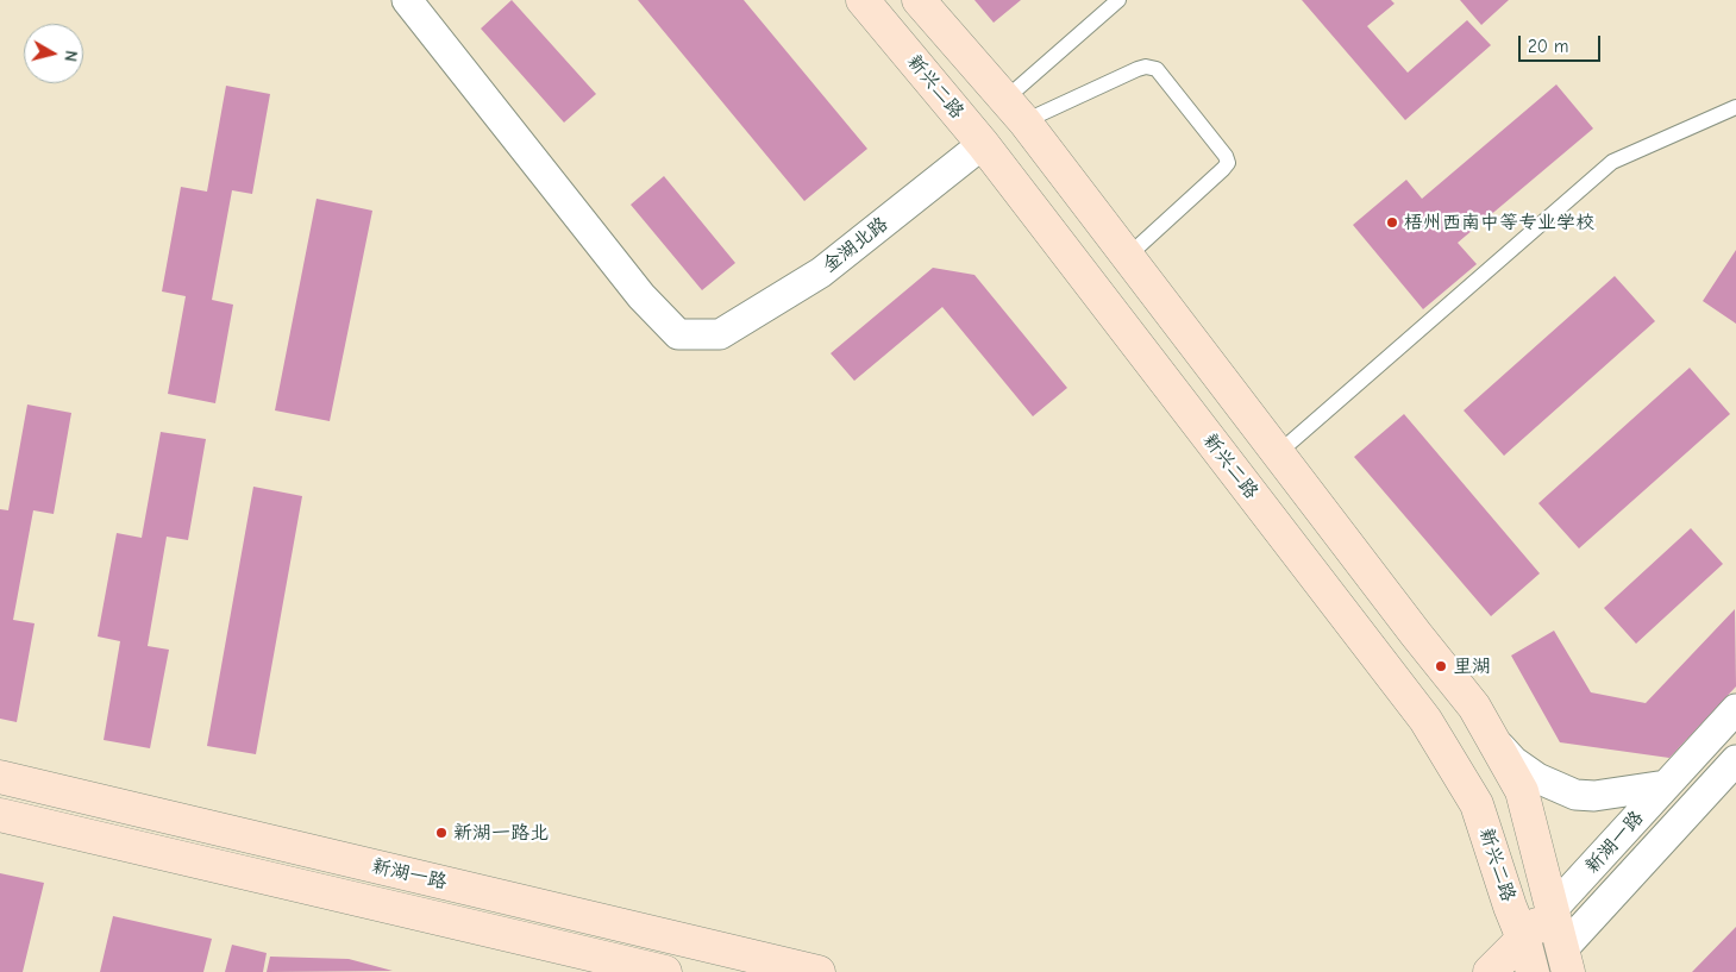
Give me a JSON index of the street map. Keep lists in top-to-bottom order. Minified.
{"streets":{"main road":["新兴二路","新湖一路"],"street":["金湖北路"]},"crossings":[["新兴二路","金湖北路"],["新兴二路","新湖一路"]],"places":["梧州西南中等专业学校","里湖","新湖一路北"],"scale_bar":"20 m","north":"right"}
